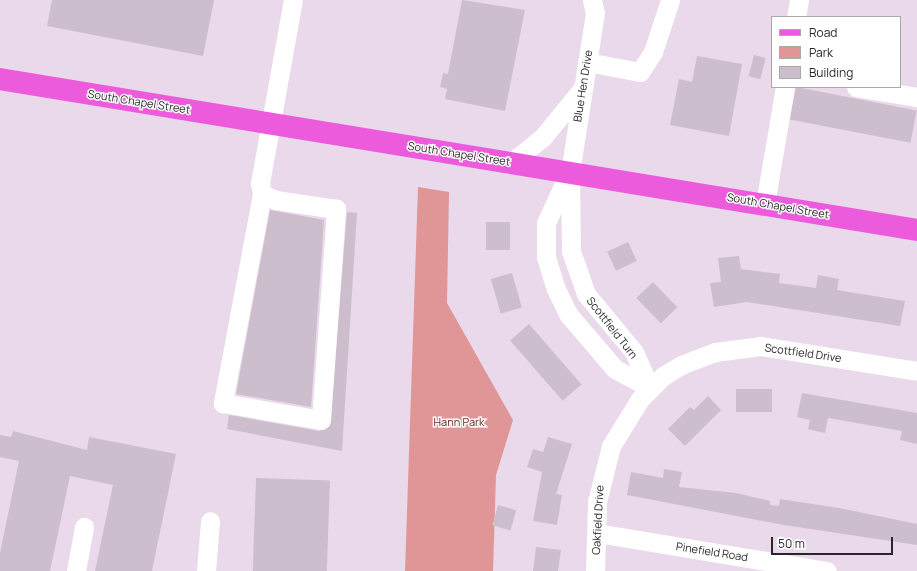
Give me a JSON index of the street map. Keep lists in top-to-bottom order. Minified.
{"streets":{"main road":["South Chapel Street"],"street":["Blue Hen Drive","Scottfield Turn","Scottfield Drive","Oakfield Drive","Pinefield Road"]},"crossings":[["Blue Hen Drive","South Chapel Street"],["Blue Hen Drive","Scottfield Turn"],["South Chapel Street","Scottfield Turn"],["Scottfield Turn","Scottfield Drive"],["Scottfield Turn","Oakfield Drive"],["Scottfield Drive","Oakfield Drive"],["Oakfield Drive","Pinefield Road"]],"parks":["Hann Park"],"legend":["Road","Park","Building"],"scale_bar":"50 m"}
